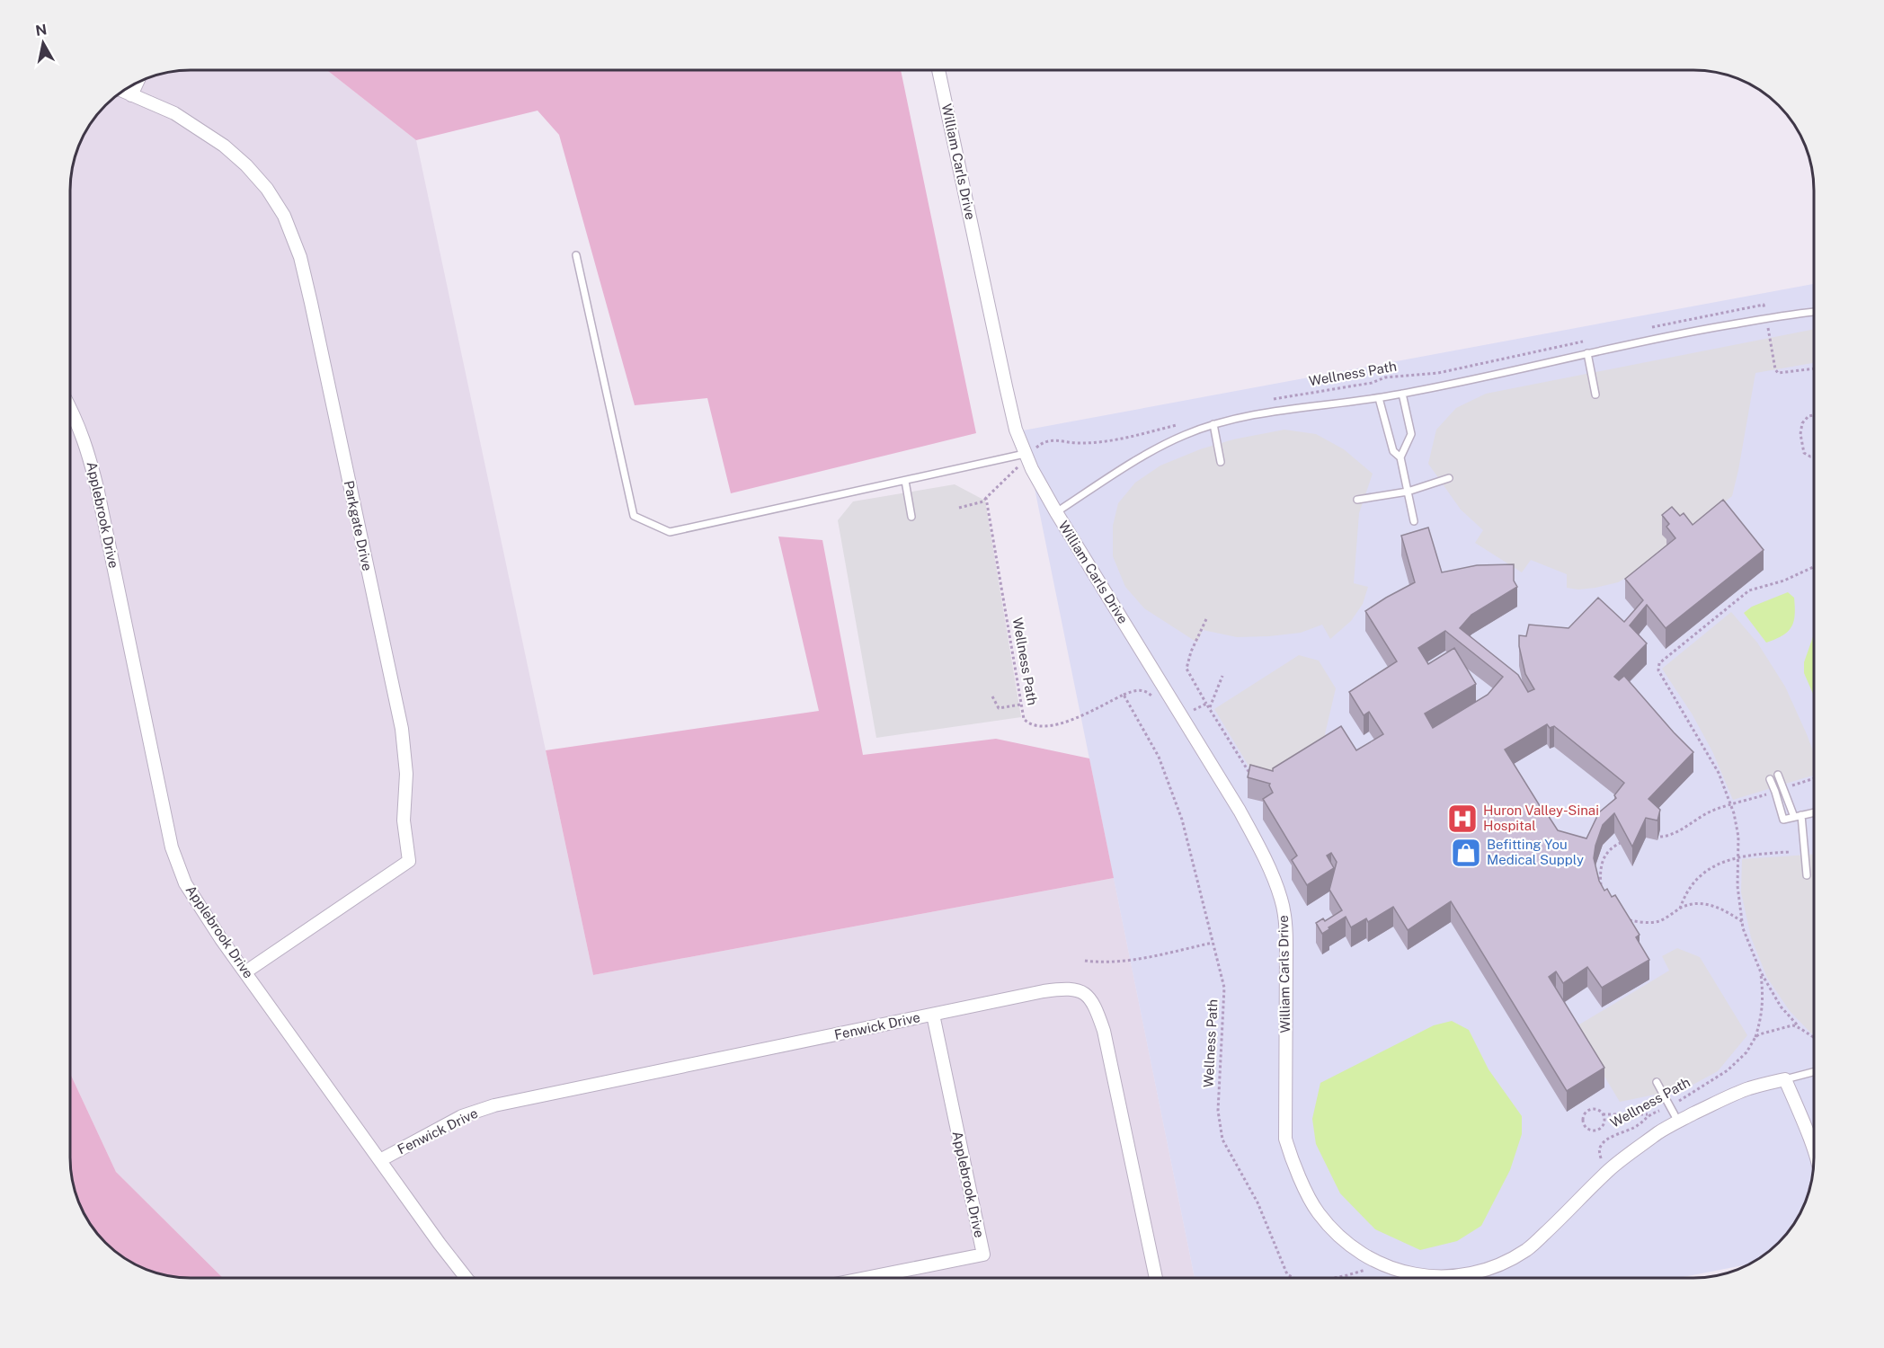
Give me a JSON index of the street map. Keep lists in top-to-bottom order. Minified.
{"streets":{"street":["William Carls Drive","Applebrook Drive","Parkgate Drive","Fenwick Drive"],"path":["Wellness Path"]},"crossings":[["Applebrook Drive","Parkgate Drive"],["Applebrook Drive","Fenwick Drive"]],"places":{"hospital":["Huron Valley-Sinai Hospital"],"shop":["Befitting You Medical Supply"]},"north":"top"}
